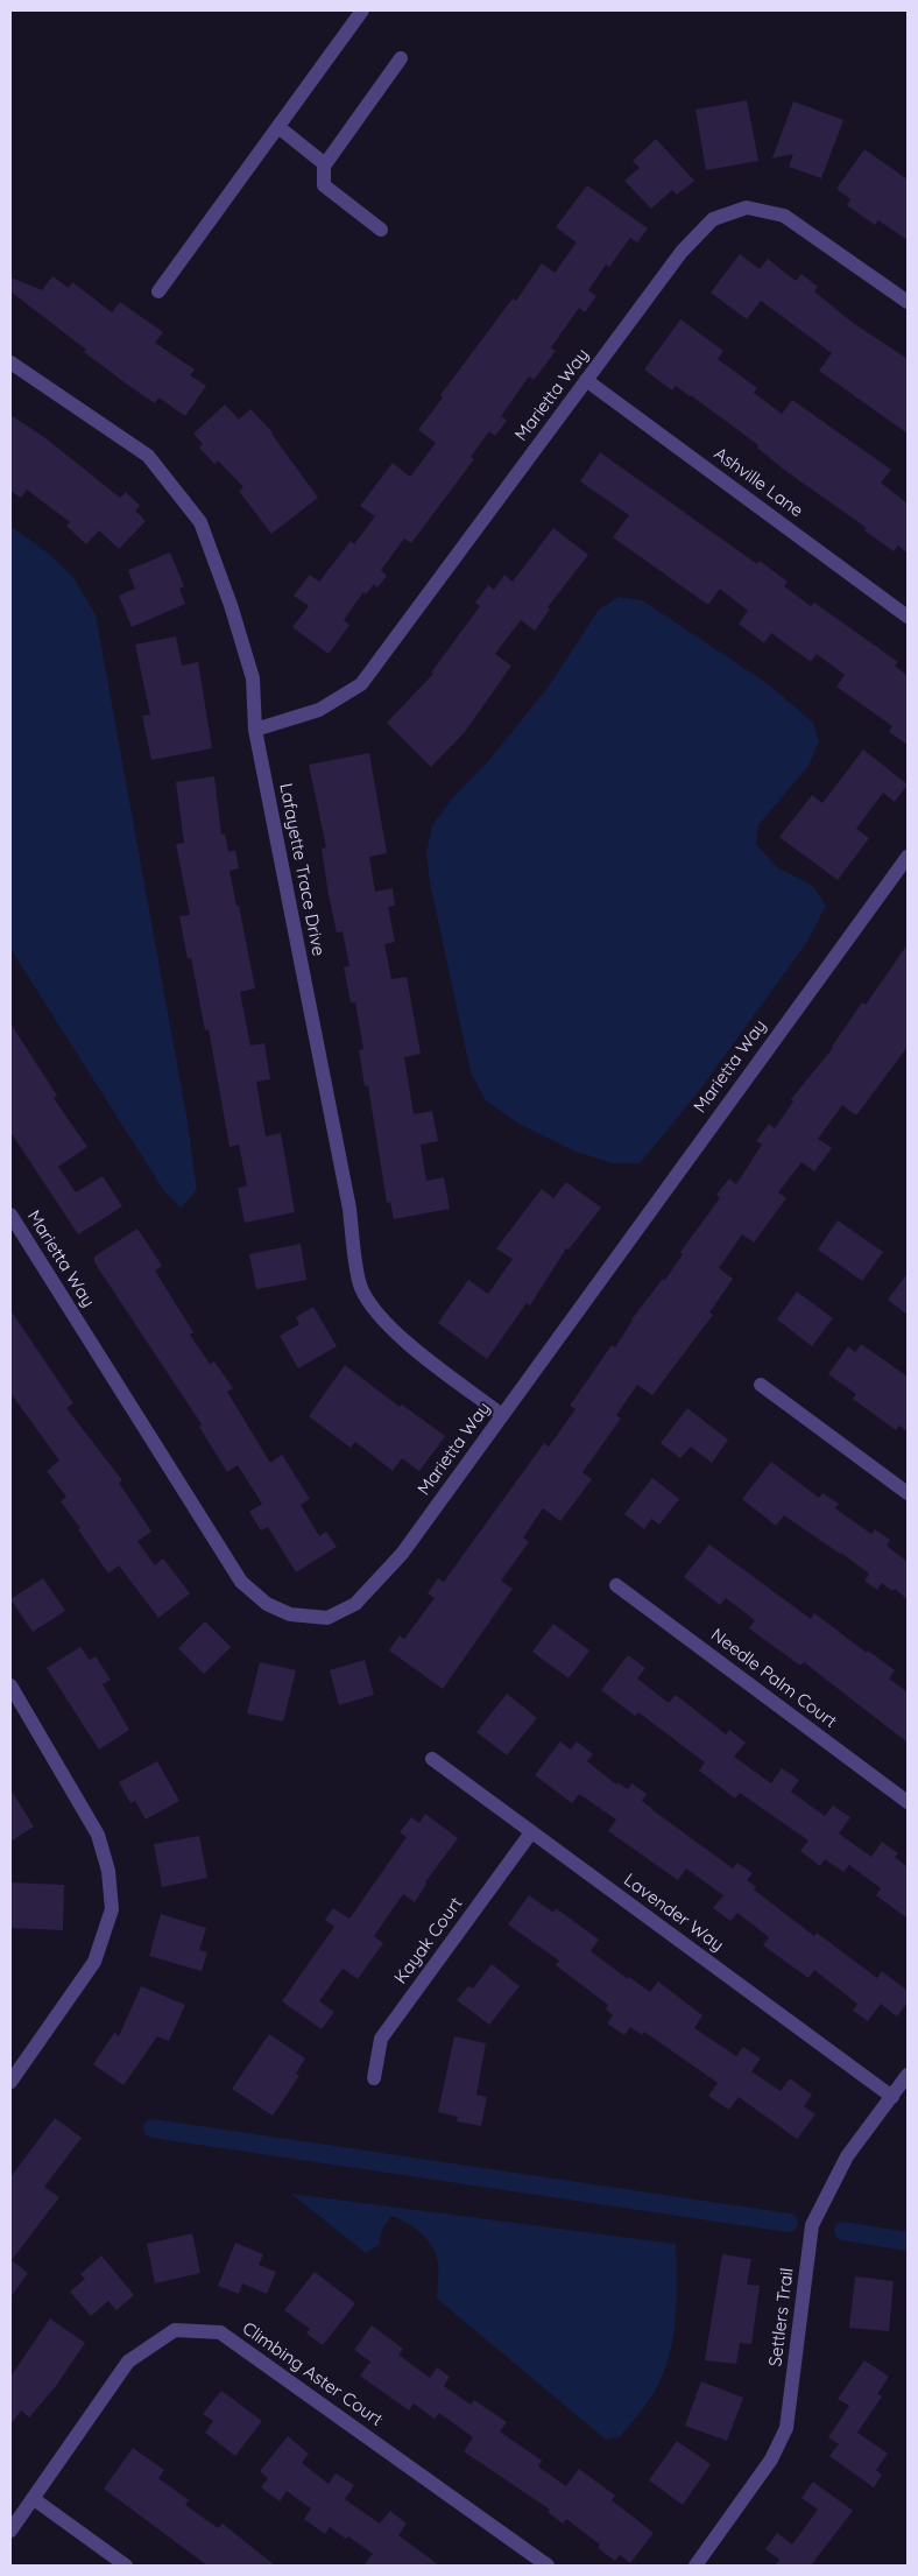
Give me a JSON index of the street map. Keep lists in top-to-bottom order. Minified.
{"streets":{"street":["Marietta Way","Ashville Lane","Lafayette Trace Drive","Needle Palm Court","Lavender Way","Kayak Court","Settlers Trail","Climbing Aster Court"]},"crossings":[["Marietta Way","Ashville Lane"],["Marietta Way","Lafayette Trace Drive"],["Lavender Way","Kayak Court"],["Lavender Way","Settlers Trail"]]}
